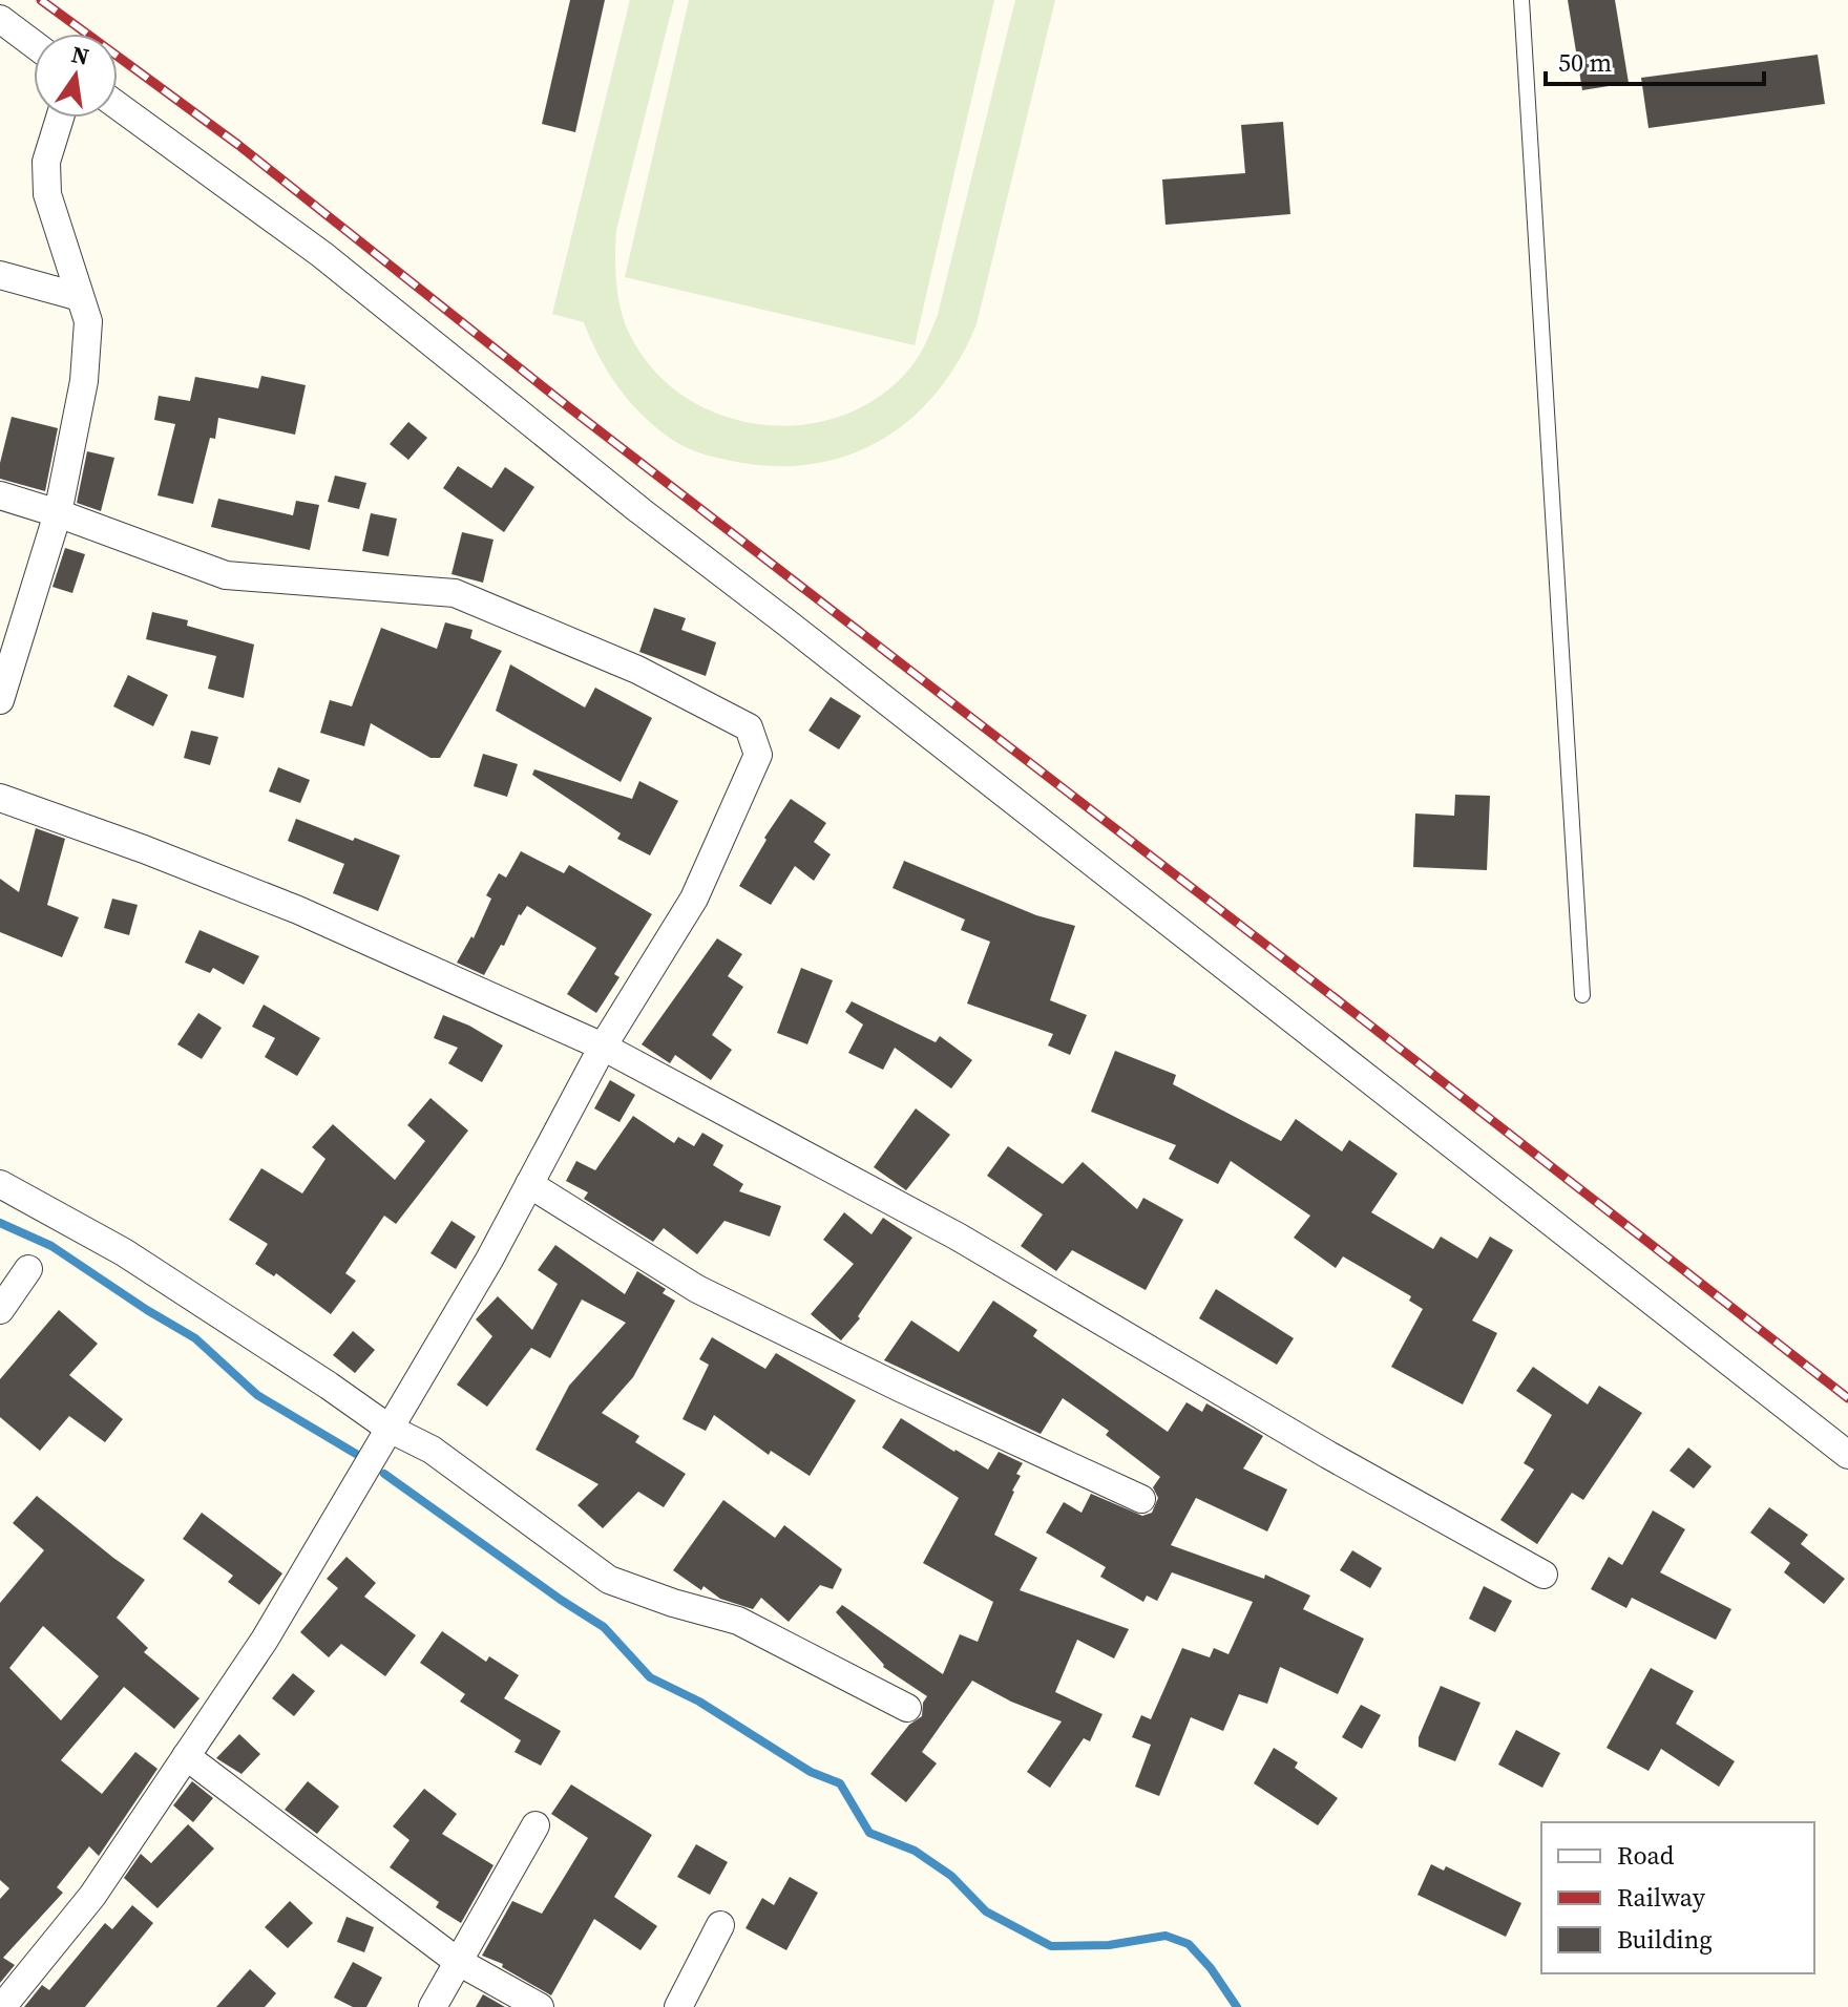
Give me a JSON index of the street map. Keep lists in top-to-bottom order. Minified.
{"legend":["Road","Railway","Building"],"scale_bar":"50 m","north":"top"}
